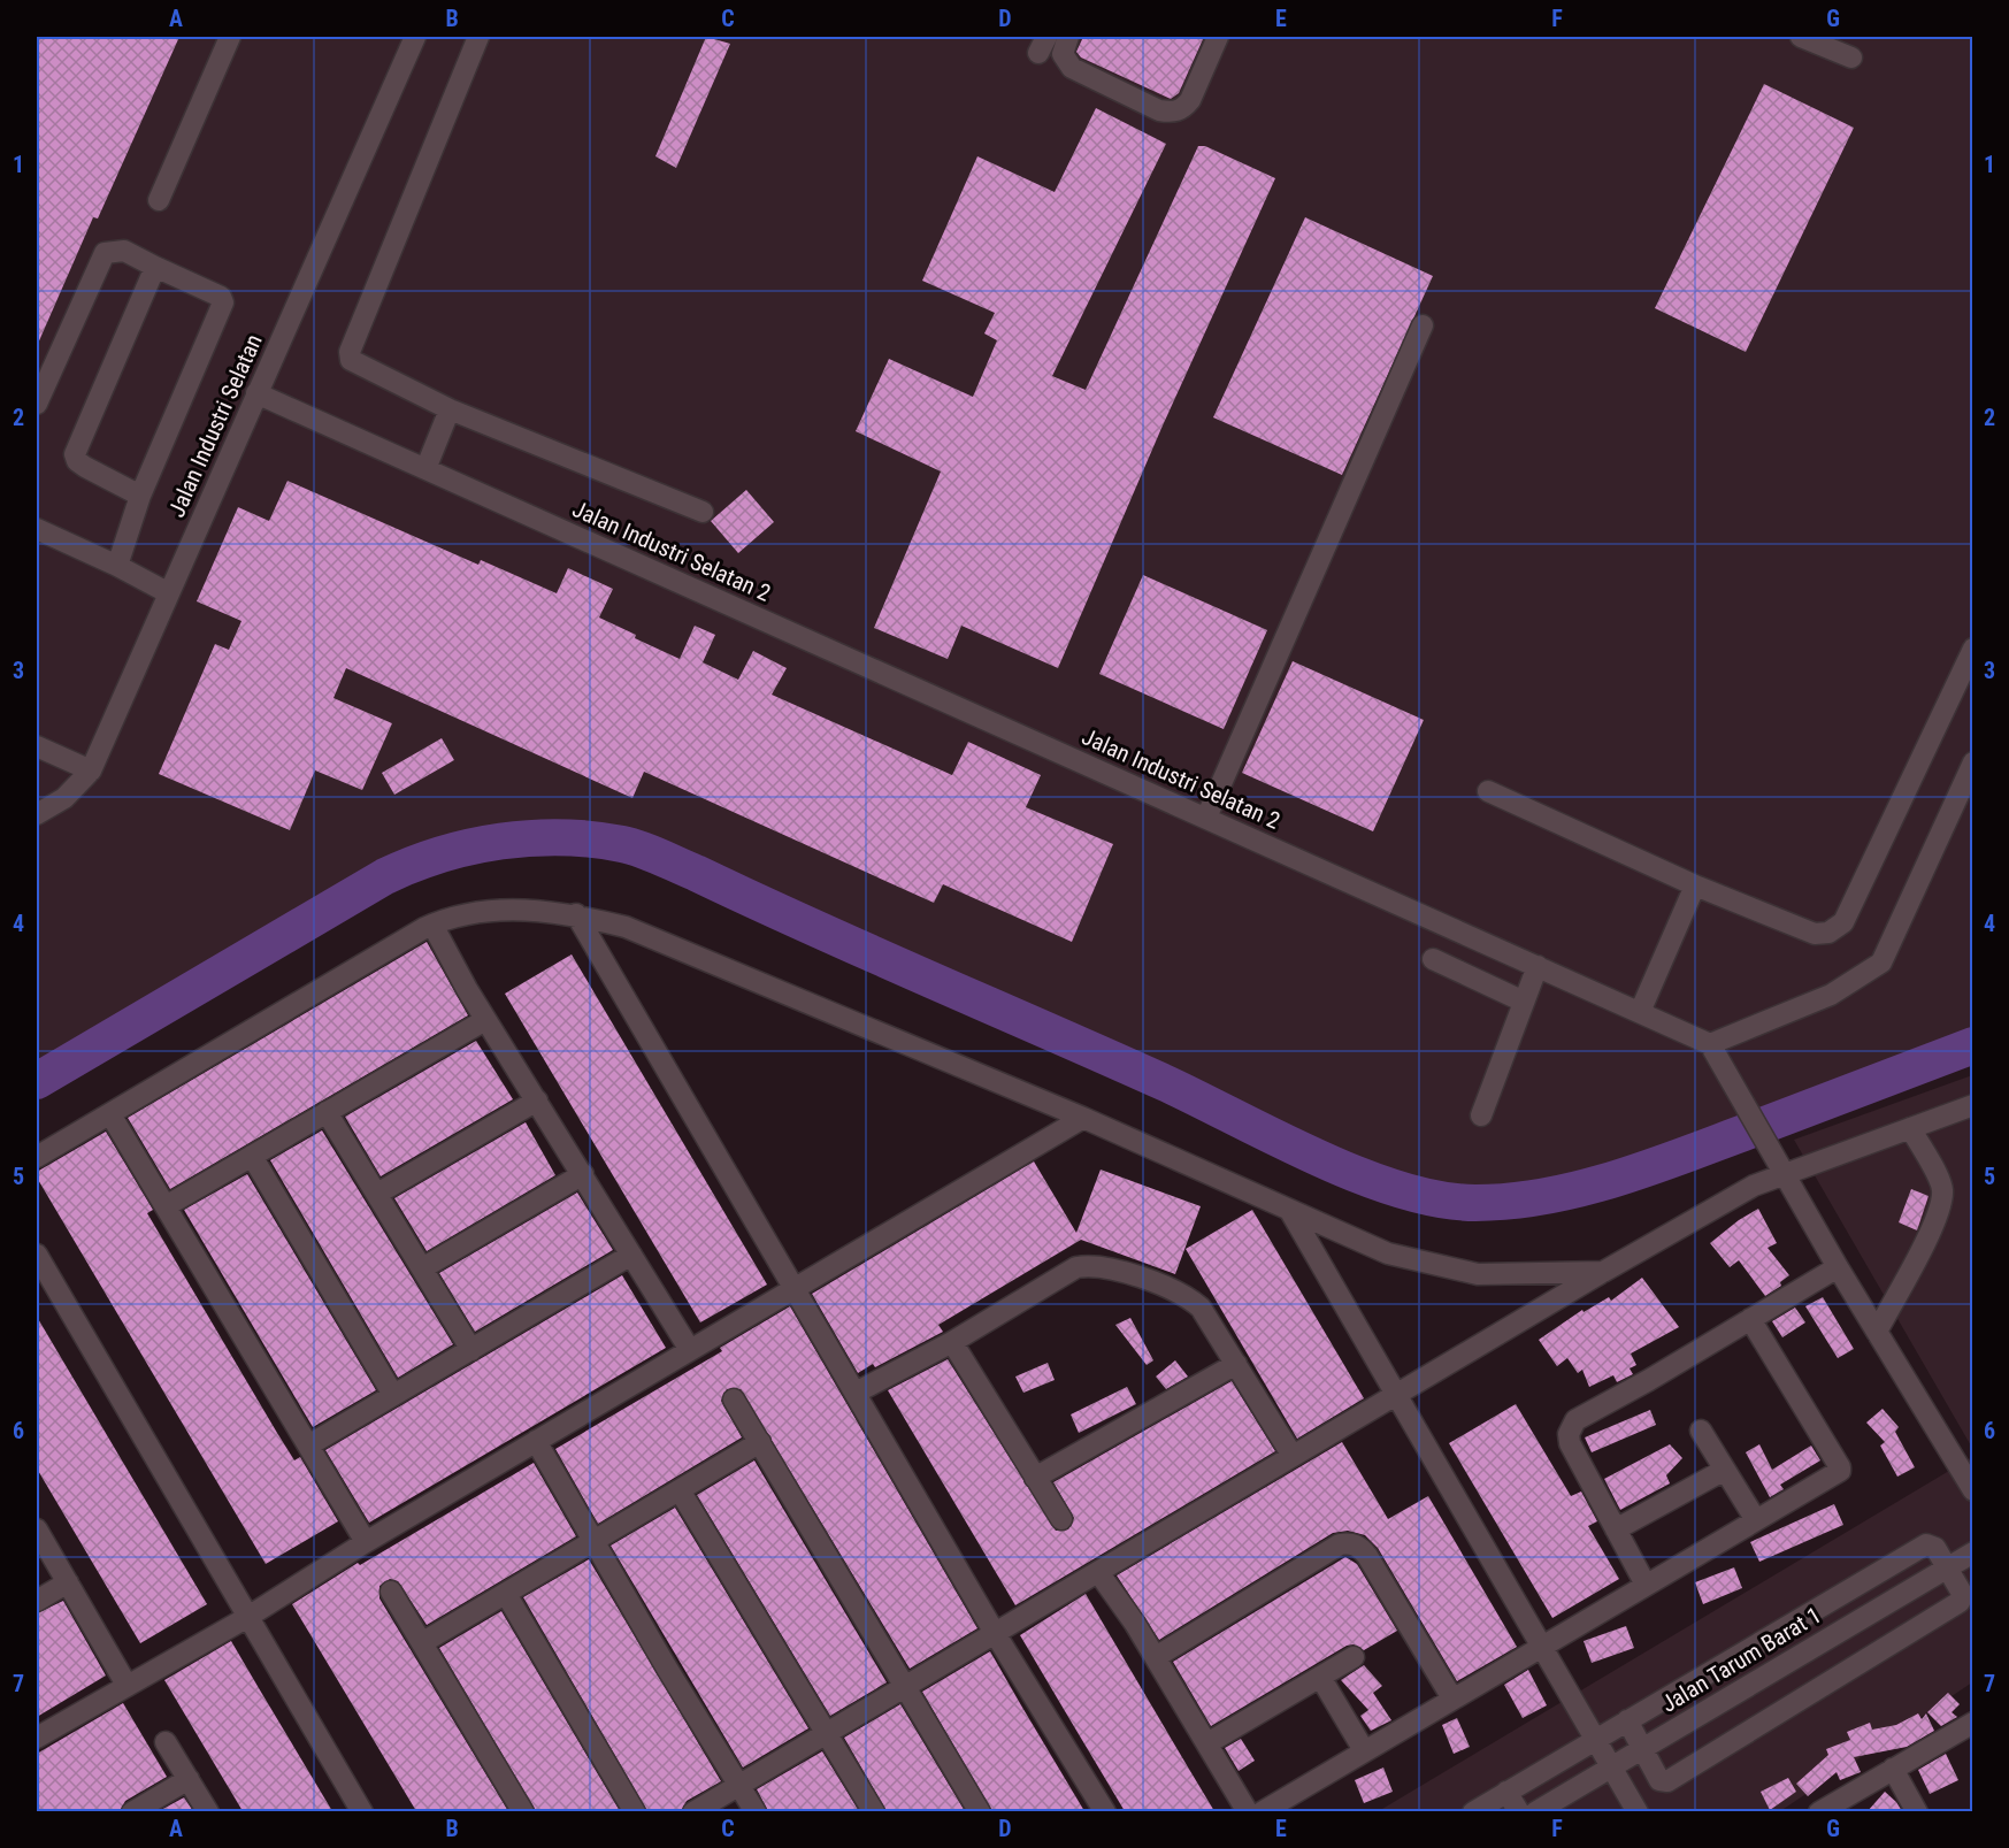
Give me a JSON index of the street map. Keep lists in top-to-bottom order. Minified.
{"streets":{"street":["Jalan Industri Selatan","Jalan Industri Selatan 2","Jalan Tarum Barat 1"]},"crossings":[["Jalan Industri Selatan","Jalan Industri Selatan 2"]],"grid":{"columns":["A","B","C","D","E","F","G"],"rows":["1","2","3","4","5","6","7"]}}
